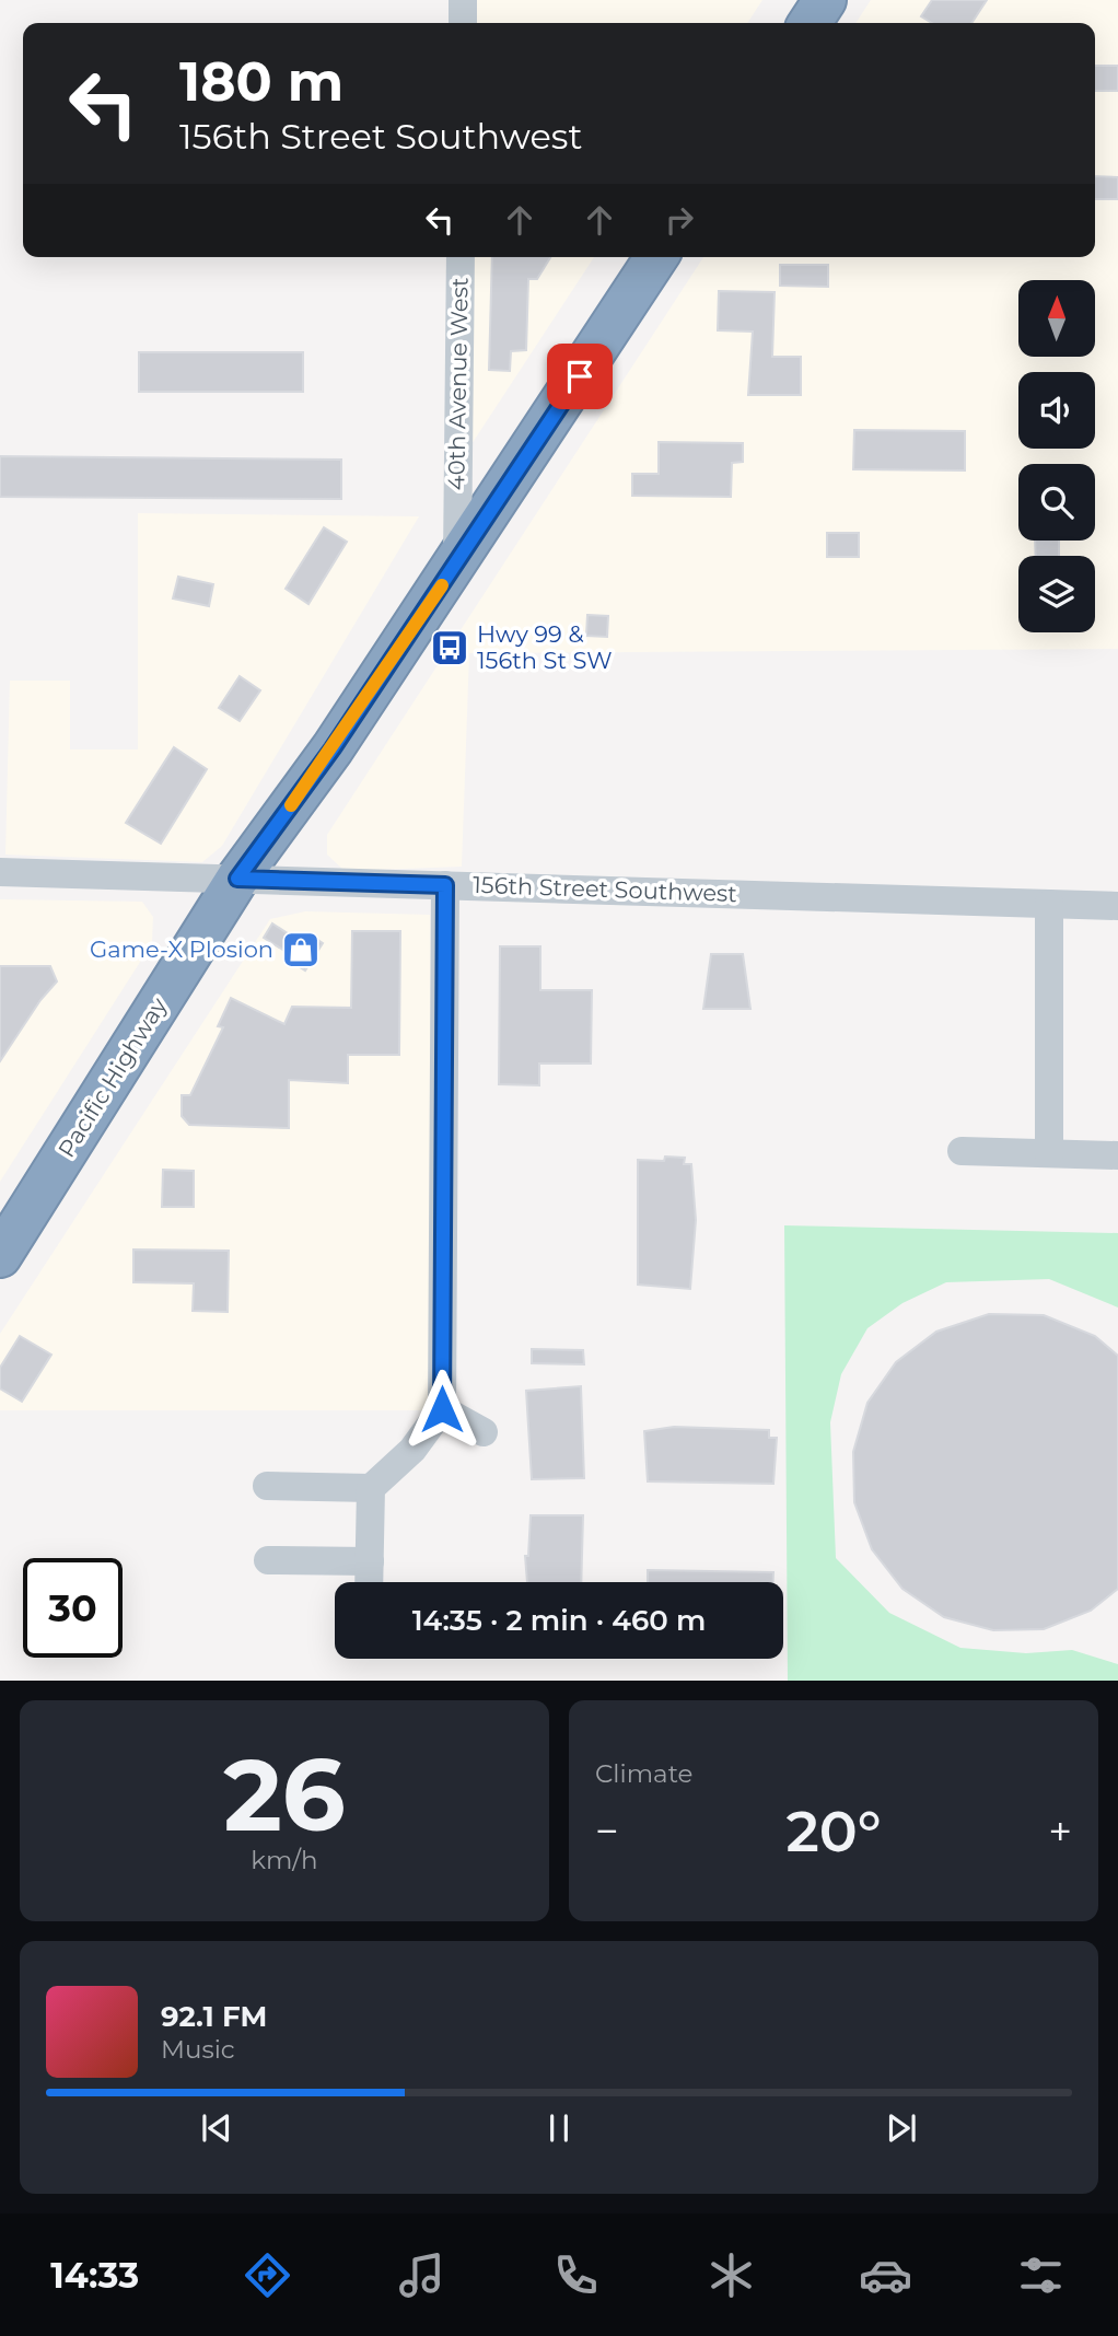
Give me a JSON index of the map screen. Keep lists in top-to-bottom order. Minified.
{"streets":{"highway":["Pacific Highway"],"street":["40th Avenue West","156th Street Southwest"]},"crossings":[["40th Avenue West","Pacific Highway"],["156th Street Southwest","Pacific Highway"]],"places":{"bus stop":["Hwy 99 & 156th St SW"],"shop":["Game-X Plosion"]},"north":"top","page":{"turn":["180 m","156th Street Southwest"],"limit":"30","trip":"14:35 · 2 min · 460 m","tile":[["26","km/h"],"Climate"],"heat":["−","20°","+"],"song":["92.1 FM","Music"],"tabs":"14:33"}}
